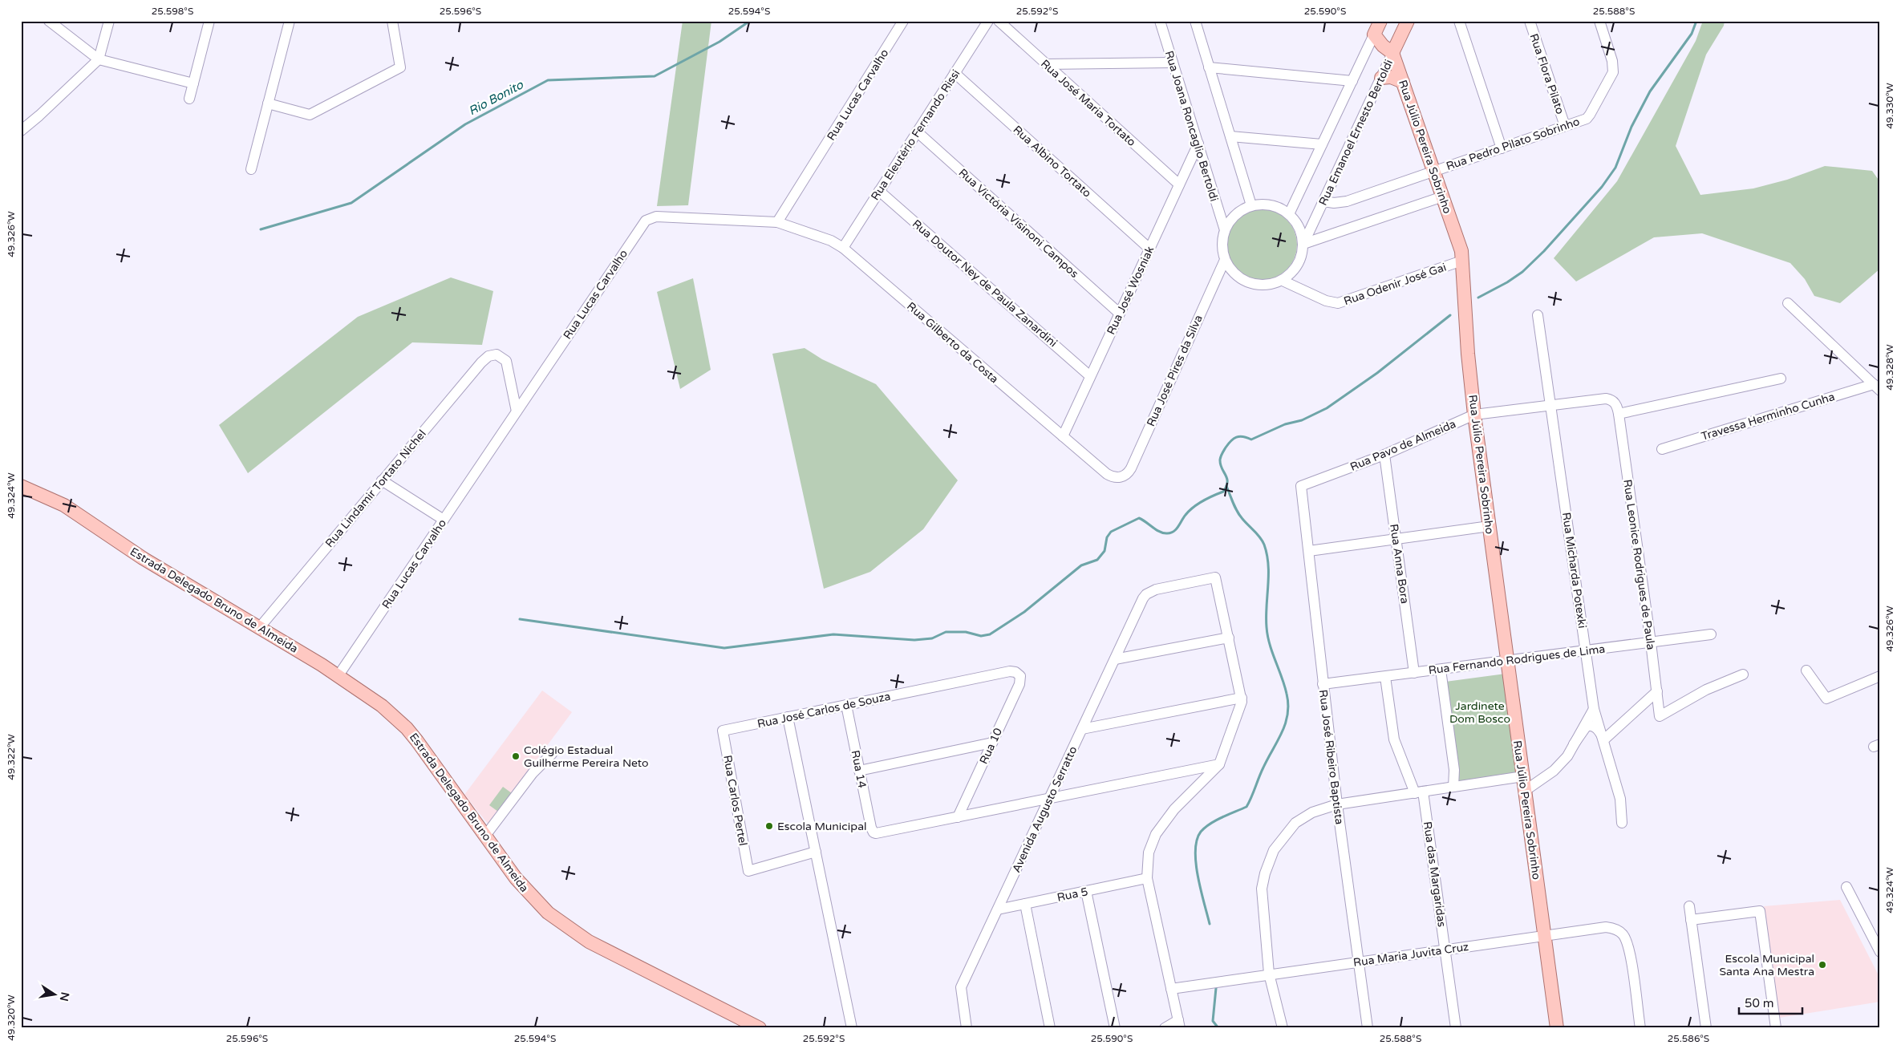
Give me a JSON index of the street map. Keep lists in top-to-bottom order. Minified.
{"streets":{"main road":["Rua Emanoel Ernesto Bertoldi","Rua Júlio Pereira Sobrinho","Estrada Delegado Bruno de Almeida"],"street":["Rua Flora Pilato","Rua Lucas Carvalho","Rua José Maria Tortato","Rua Joana Roncaglio Bertoldi","Rua Eleutério Fernando Rissi","Rua Pedro Pilato Sobrinho","Rua Albino Tortato","Rua Victória Visinoni Campos","Rua Doutor Ney de Paula Zanardini","Rua Odenir José Gai","Rua José Wosniak","Rua Gilberto da Costa","Rua José Pires da Silva","Travessa Herminho Cunha","Rua Pavo de Almeida","Rua Lindamir Tortato Nichel","Rua Anna Bora","Rua Leonice Rodrigues de Paula","Rua Micharda Potexki","Rua Fernando Rodrigues de Lima","Rua José Carlos de Souza","Rua 10","Rua José Ribeiro Baptista","Rua 14","Rua Carlos Pertel","Avenida Augusto Serratto","Rua das Margaridas","Rua 5","Rua Maria Juvita Cruz"]},"crossings":[["Rua Flora Pilato","Rua Pedro Pilato Sobrinho"],["Rua Lucas Carvalho","Rua Gilberto da Costa"],["Rua Lucas Carvalho","Rua Lindamir Tortato Nichel"],["Rua Lucas Carvalho","Estrada Delegado Bruno de Almeida"],["Rua José Maria Tortato","Rua José Wosniak"],["Rua Joana Roncaglio Bertoldi","Rua Emanoel Ernesto Bertoldi"],["Rua Joana Roncaglio Bertoldi","Rua Odenir José Gai"],["Rua Joana Roncaglio Bertoldi","Rua José Wosniak"],["Rua Joana Roncaglio Bertoldi","Rua José Pires da Silva"],["Rua Emanoel Ernesto Bertoldi","Rua Pedro Pilato Sobrinho"],["Rua Emanoel Ernesto Bertoldi","Rua Júlio Pereira Sobrinho"],["Rua Emanoel Ernesto Bertoldi","Rua Odenir José Gai"],["Rua Emanoel Ernesto Bertoldi","Rua José Pires da Silva"],["Rua Eleutério Fernando Rissi","Rua Albino Tortato"],["Rua Eleutério Fernando Rissi","Rua Victória Visinoni Campos"],["Rua Eleutério Fernando Rissi","Rua Doutor Ney de Paula Zanardini"],["Rua Eleutério Fernando Rissi","Rua Gilberto da Costa"],["Rua Pedro Pilato Sobrinho","Rua Júlio Pereira Sobrinho"],["Rua Júlio Pereira Sobrinho","Rua Odenir José Gai"],["Rua Júlio Pereira Sobrinho","Rua Pavo de Almeida"],["Rua Júlio Pereira Sobrinho","Rua Fernando Rodrigues de Lima"],["Rua Júlio Pereira Sobrinho","Rua Maria Juvita Cruz"],["Rua Albino Tortato","Rua José Wosniak"],["Rua Victória Visinoni Campos","Rua José Wosniak"],["Rua Doutor Ney de Paula Zanardini","Rua José Wosniak"],["Rua Odenir José Gai","Rua José Pires da Silva"],["Rua José Wosniak","Rua Gilberto da Costa"],["Rua Gilberto da Costa","Rua José Pires da Silva"],["Rua Pavo de Almeida","Rua Anna Bora"],["Rua Pavo de Almeida","Rua Leonice Rodrigues de Paula"],["Rua Pavo de Almeida","Rua Micharda Potexki"],["Rua Pavo de Almeida","Rua José Ribeiro Baptista"],["Rua Lindamir Tortato Nichel","Estrada Delegado Bruno de Almeida"],["Rua Anna Bora","Rua Fernando Rodrigues de Lima"],["Rua Leonice Rodrigues de Paula","Rua Fernando Rodrigues de Lima"],["Rua Micharda Potexki","Rua Fernando Rodrigues de Lima"],["Rua Fernando Rodrigues de Lima","Rua José Ribeiro Baptista"],["Rua Fernando Rodrigues de Lima","Rua das Margaridas"],["Rua José Carlos de Souza","Rua 10"],["Rua José Carlos de Souza","Rua 14"],["Rua José Carlos de Souza","Rua Carlos Pertel"],["Rua 10","Rua 14"],["Rua José Ribeiro Baptista","Rua Maria Juvita Cruz"],["Avenida Augusto Serratto","Rua 5"],["Rua das Margaridas","Rua Maria Juvita Cruz"]],"water":["Rio Bonito"],"parks":["Jardinete Dom Bosco"],"places":["Colégio Estadual Guilherme Pereira Neto","Escola Municipal","Escola Municipal Santa Ana Mestra"],"scale_bar":"50 m","north":"right","coordinates":["25.598°S","25.596°S","25.594°S","25.592°S","25.590°S","25.588°S","49.330°W","49.326°W","49.328°W","49.324°W","49.322°W","49.320°W","25.586°S"]}
